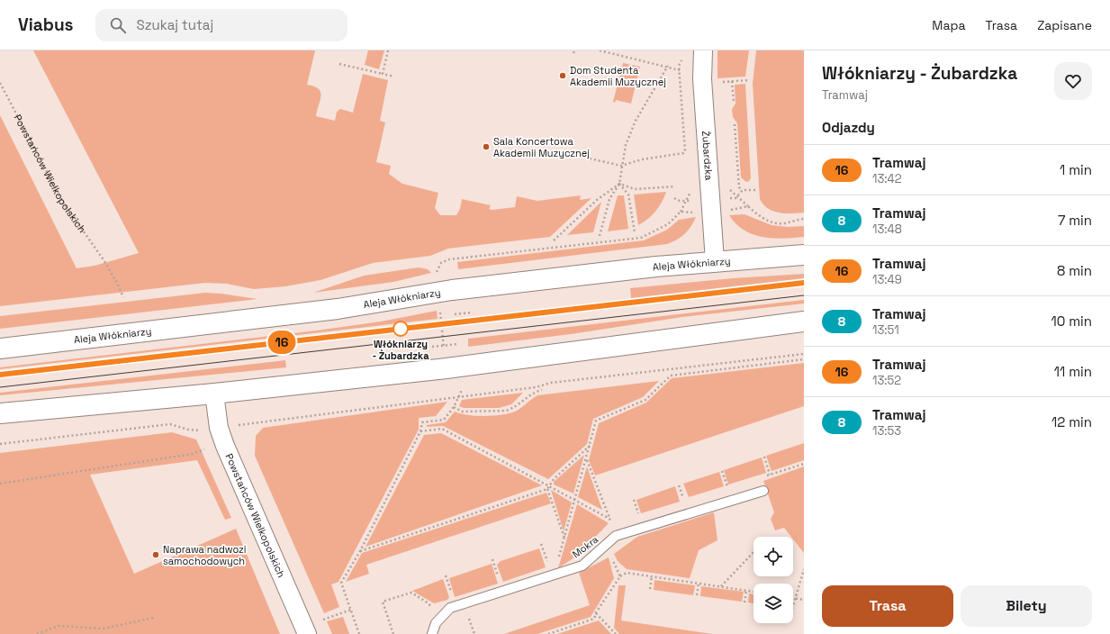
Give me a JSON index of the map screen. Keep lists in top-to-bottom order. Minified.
{"streets":{"main road":["Aleja Włókniarzy"],"street":["Żubardzka","Powstańców Wielkopolskich"],"lane":["Mokra"]},"crossings":[["Żubardzka","Aleja Włókniarzy"]],"places":["Dom Studenta Akademii Muzycznej","Sala Koncertowa Akademii Muzycznej","Włókniarzy - Żubardzka","Naprawa nadwozi samochodowych"],"lines":["tram line 16"],"page":{"header":"Viabus","search":"Szukaj tutaj","nav":["Mapa","Trasa","Zapisane"],"on_map":"16","heading":[["Włókniarzy - Żubardzka","Tramwaj"],"Odjazdy"],"list":[{"mark":"16","name":"Tramwaj","note":"13:42","value":"1 min"},{"mark":"8","name":"Tramwaj","note":"13:48","value":"7 min"},{"mark":"16","name":"Tramwaj","note":"13:49","value":"8 min"},{"mark":"8","name":"Tramwaj","note":"13:51","value":"10 min"},{"mark":"16","name":"Tramwaj","note":"13:52","value":"11 min"},{"mark":"8","name":"Tramwaj","note":"13:53","value":"12 min"}],"buttons":["Trasa","Bilety"]}}
